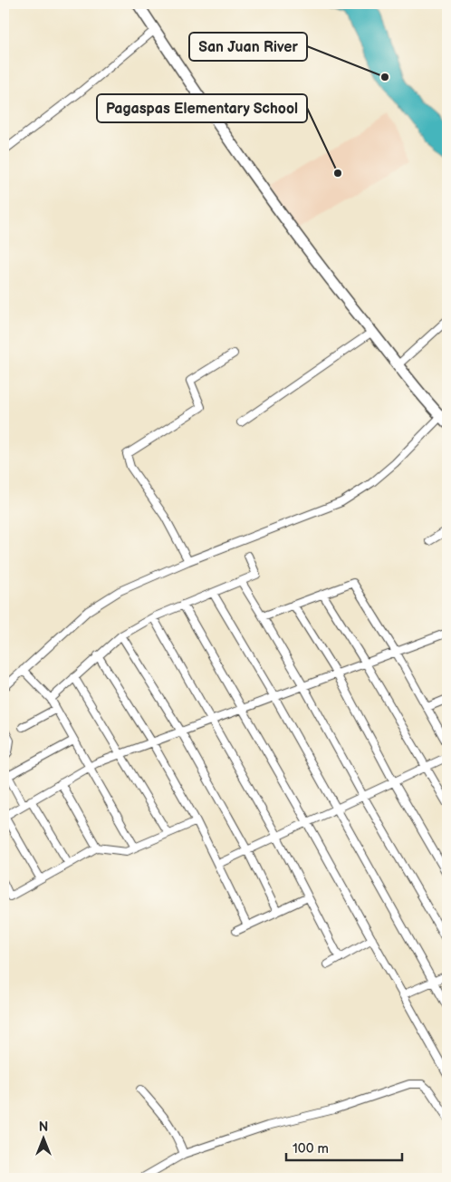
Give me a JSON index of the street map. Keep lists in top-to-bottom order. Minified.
{"places":["San Juan River","Pagaspas Elementary School"],"scale_bar":"100 m","north":"top"}
